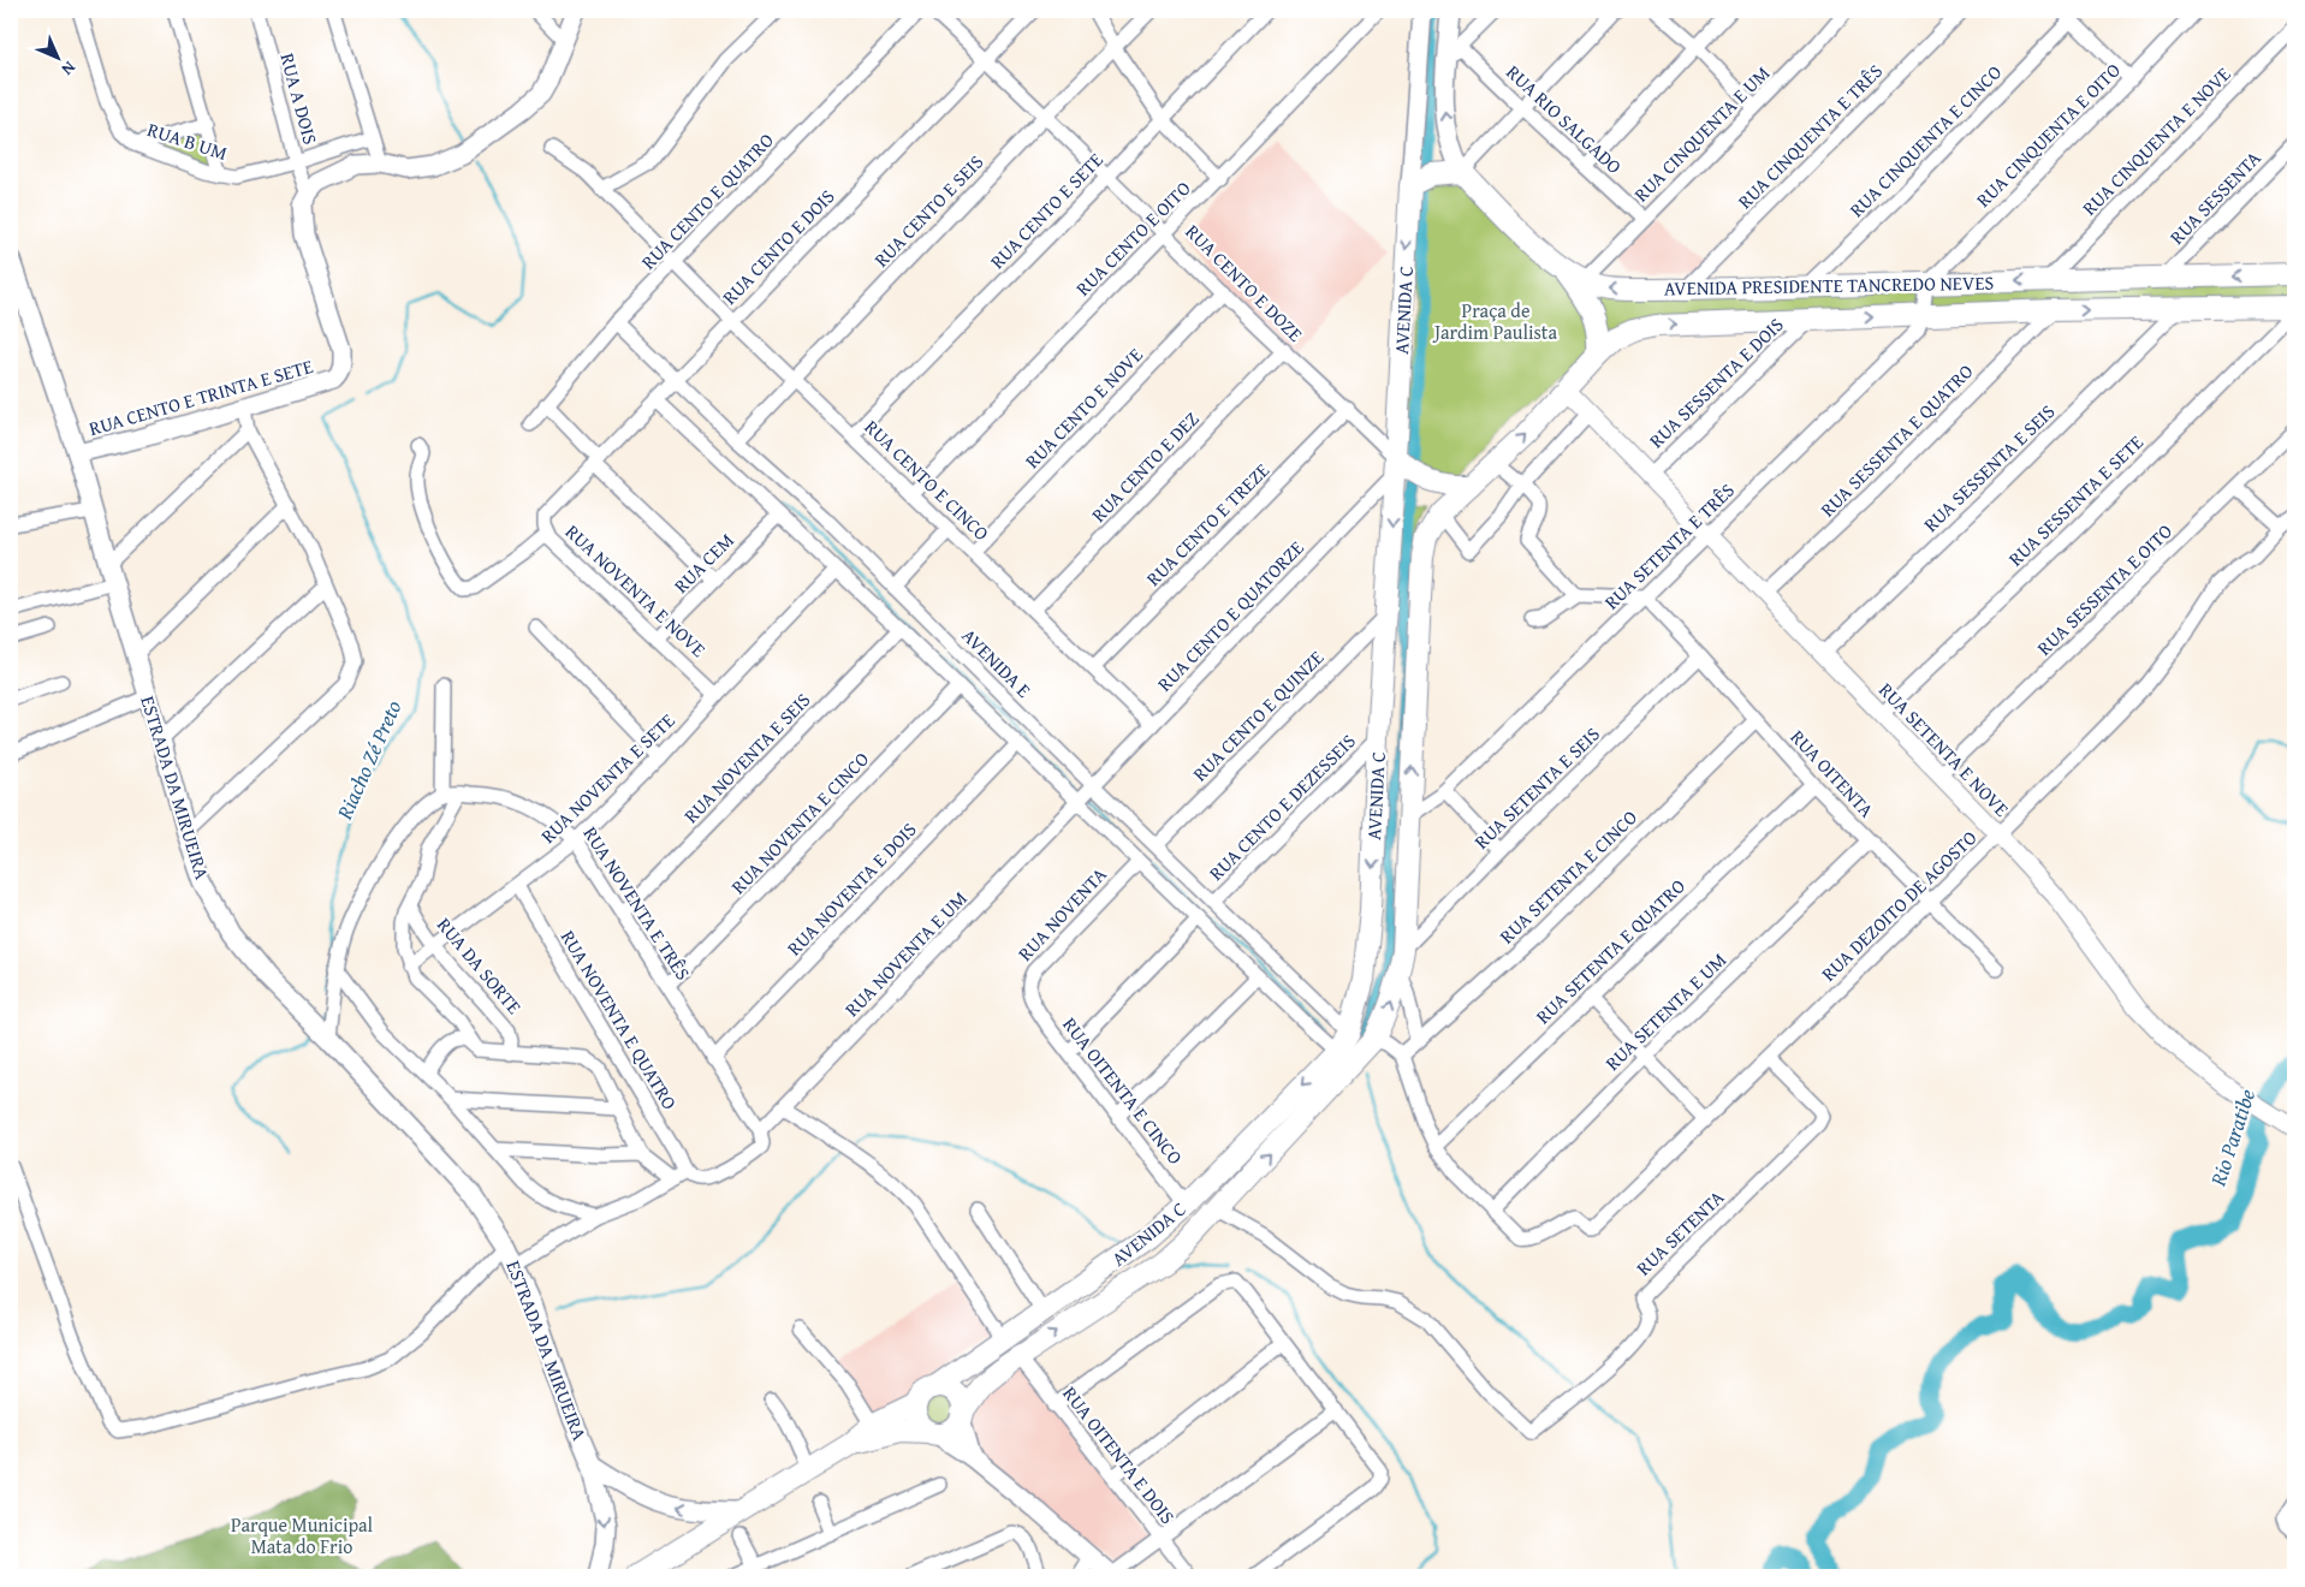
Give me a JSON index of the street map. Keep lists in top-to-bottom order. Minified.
{"streets":{"main road":["AVENIDA PRESIDENTE TANCREDO NEVES","AVENIDA C","RUA CENTO E TRINTA E SETE","ESTRADA DA MIRUEIRA"],"street":["RUA A DOIS","RUA RIO SALGADO","RUA CINQUENTA E UM","RUA CINQUENTA E OITO","RUA CINQUENTA E TRÊS","RUA B UM","RUA CINQUENTA E CINCO","RUA CINQUENTA E NOVE","RUA SESSENTA","RUA CENTO E QUATRO","RUA CENTO E SEIS","RUA CENTO E SETE","RUA CENTO E OITO","RUA CENTO E DOIS","RUA CENTO E DOZE","RUA SESSENTA E DOIS","RUA CENTO E NOVE","RUA SESSENTA E QUATRO","RUA CENTO E DEZ","RUA SESSENTA E SEIS","RUA CENTO E CINCO","RUA SESSENTA E SETE","RUA CENTO E TREZE","RUA SETENTA E TRÊS","RUA CEM","RUA SESSENTA E OITO","RUA NOVENTA E NOVE","RUA CENTO E QUATORZE","AVENIDA E","RUA CENTO E QUINZE","RUA SETENTA E NOVE","RUA NOVENTA E SEIS","RUA OITENTA","RUA NOVENTA E SETE","RUA SETENTA E SEIS","RUA CENTO E DEZESSEIS","RUA NOVENTA E CINCO","RUA SETENTA E CINCO","RUA NOVENTA E DOIS","RUA NOVENTA E TRÊS","RUA DEZOITO DE AGOSTO","RUA NOVENTA","RUA SETENTA E QUATRO","RUA NOVENTA E UM","RUA DA SORTE","RUA SETENTA E UM","RUA NOVENTA E QUATRO","RUA OITENTA E CINCO","RUA SETENTA","RUA OITENTA E DOIS"]},"crossings":[["RUA A DOIS","RUA B UM"],["RUA A DOIS","RUA CENTO E TRINTA E SETE"],["RUA RIO SALGADO","RUA CINQUENTA E UM"],["RUA CINQUENTA E UM","AVENIDA PRESIDENTE TANCREDO NEVES"],["RUA CINQUENTA E OITO","AVENIDA PRESIDENTE TANCREDO NEVES"],["RUA CINQUENTA E OITO","RUA SETENTA E TRÊS"],["RUA CINQUENTA E TRÊS","AVENIDA PRESIDENTE TANCREDO NEVES"],["RUA CINQUENTA E CINCO","AVENIDA PRESIDENTE TANCREDO NEVES"],["RUA CINQUENTA E NOVE","AVENIDA PRESIDENTE TANCREDO NEVES"],["RUA SESSENTA","AVENIDA PRESIDENTE TANCREDO NEVES"],["RUA CENTO E QUATRO","RUA CENTO E CINCO"],["RUA CENTO E QUATRO","AVENIDA E"],["RUA CENTO E SEIS","RUA CENTO E DOZE"],["RUA CENTO E SEIS","RUA CENTO E CINCO"],["RUA CENTO E SEIS","AVENIDA E"],["RUA CENTO E SETE","RUA CENTO E DOZE"],["RUA CENTO E SETE","RUA CENTO E CINCO"],["RUA CENTO E OITO","RUA CENTO E DOZE"],["RUA CENTO E OITO","RUA CENTO E CINCO"],["RUA CENTO E DOIS","RUA CENTO E DOZE"],["RUA CENTO E DOIS","RUA CENTO E CINCO"],["RUA CENTO E DOIS","RUA NOVENTA E NOVE"],["RUA CENTO E DOIS","AVENIDA E"],["RUA CENTO E DOZE","AVENIDA C"],["RUA CENTO E DOZE","RUA CENTO E NOVE"],["RUA CENTO E DOZE","RUA CENTO E DEZ"],["RUA CENTO E DOZE","RUA CENTO E TREZE"],["RUA CENTO E DOZE","RUA CENTO E QUATORZE"],["AVENIDA PRESIDENTE TANCREDO NEVES","AVENIDA C"],["AVENIDA PRESIDENTE TANCREDO NEVES","RUA SESSENTA E DOIS"],["AVENIDA PRESIDENTE TANCREDO NEVES","RUA SESSENTA E QUATRO"],["AVENIDA PRESIDENTE TANCREDO NEVES","RUA SESSENTA E SEIS"],["AVENIDA PRESIDENTE TANCREDO NEVES","RUA SETENTA E TRÊS"],["AVENIDA PRESIDENTE TANCREDO NEVES","RUA SETENTA E NOVE"],["AVENIDA C","RUA SETENTA E TRÊS"],["AVENIDA C","RUA CENTO E QUATORZE"],["AVENIDA C","AVENIDA E"],["AVENIDA C","RUA CENTO E QUINZE"],["AVENIDA C","RUA SETENTA E SEIS"],["AVENIDA C","RUA CENTO E DEZESSEIS"],["AVENIDA C","RUA OITENTA E CINCO"],["AVENIDA C","RUA SETENTA"],["AVENIDA C","RUA OITENTA E DOIS"],["RUA SESSENTA E DOIS","RUA SETENTA E NOVE"],["RUA CENTO E TRINTA E SETE","ESTRADA DA MIRUEIRA"],["RUA CENTO E NOVE","RUA CENTO E CINCO"],["RUA SESSENTA E QUATRO","RUA SETENTA E NOVE"],["RUA CENTO E DEZ","RUA CENTO E CINCO"],["RUA SESSENTA E SEIS","RUA SETENTA E NOVE"],["RUA CENTO E CINCO","RUA CENTO E TREZE"],["RUA CENTO E CINCO","RUA CENTO E QUATORZE"],["RUA SESSENTA E SETE","RUA SETENTA E NOVE"],["RUA SETENTA E TRÊS","RUA SETENTA E NOVE"],["RUA SETENTA E TRÊS","RUA OITENTA"],["RUA CEM","RUA NOVENTA E NOVE"],["RUA SESSENTA E OITO","RUA SETENTA E NOVE"],["RUA NOVENTA E NOVE","RUA NOVENTA E SETE"],["RUA CENTO E QUATORZE","AVENIDA E"],["RUA CENTO E QUATORZE","RUA NOVENTA E UM"],["AVENIDA E","RUA CENTO E QUINZE"],["AVENIDA E","RUA CENTO E DEZESSEIS"],["AVENIDA E","RUA NOVENTA E UM"],["RUA SETENTA E NOVE","RUA DEZOITO DE AGOSTO"],["RUA NOVENTA E SEIS","RUA NOVENTA E TRÊS"],["RUA OITENTA","RUA SETENTA E SEIS"],["RUA OITENTA","RUA SETENTA E CINCO"],["RUA OITENTA","RUA DEZOITO DE AGOSTO"],["RUA OITENTA","RUA SETENTA E QUATRO"],["RUA OITENTA","RUA SETENTA E UM"],["RUA NOVENTA E SETE","RUA NOVENTA E TRÊS"],["RUA NOVENTA E SETE","RUA DA SORTE"],["RUA NOVENTA E SETE","RUA NOVENTA E QUATRO"],["RUA NOVENTA E CINCO","RUA NOVENTA E TRÊS"],["RUA NOVENTA E DOIS","RUA NOVENTA E TRÊS"],["RUA NOVENTA E TRÊS","RUA NOVENTA E UM"],["RUA DEZOITO DE AGOSTO","RUA SETENTA E UM"],["RUA DEZOITO DE AGOSTO","RUA SETENTA"],["RUA NOVENTA","RUA OITENTA E CINCO"]],"water":["Riacho Zé Preto","Rio Paratibe"],"parks":["Praça de Jardim Paulista","Parque Municipal Mata do Frio"],"north":"bottom right"}
